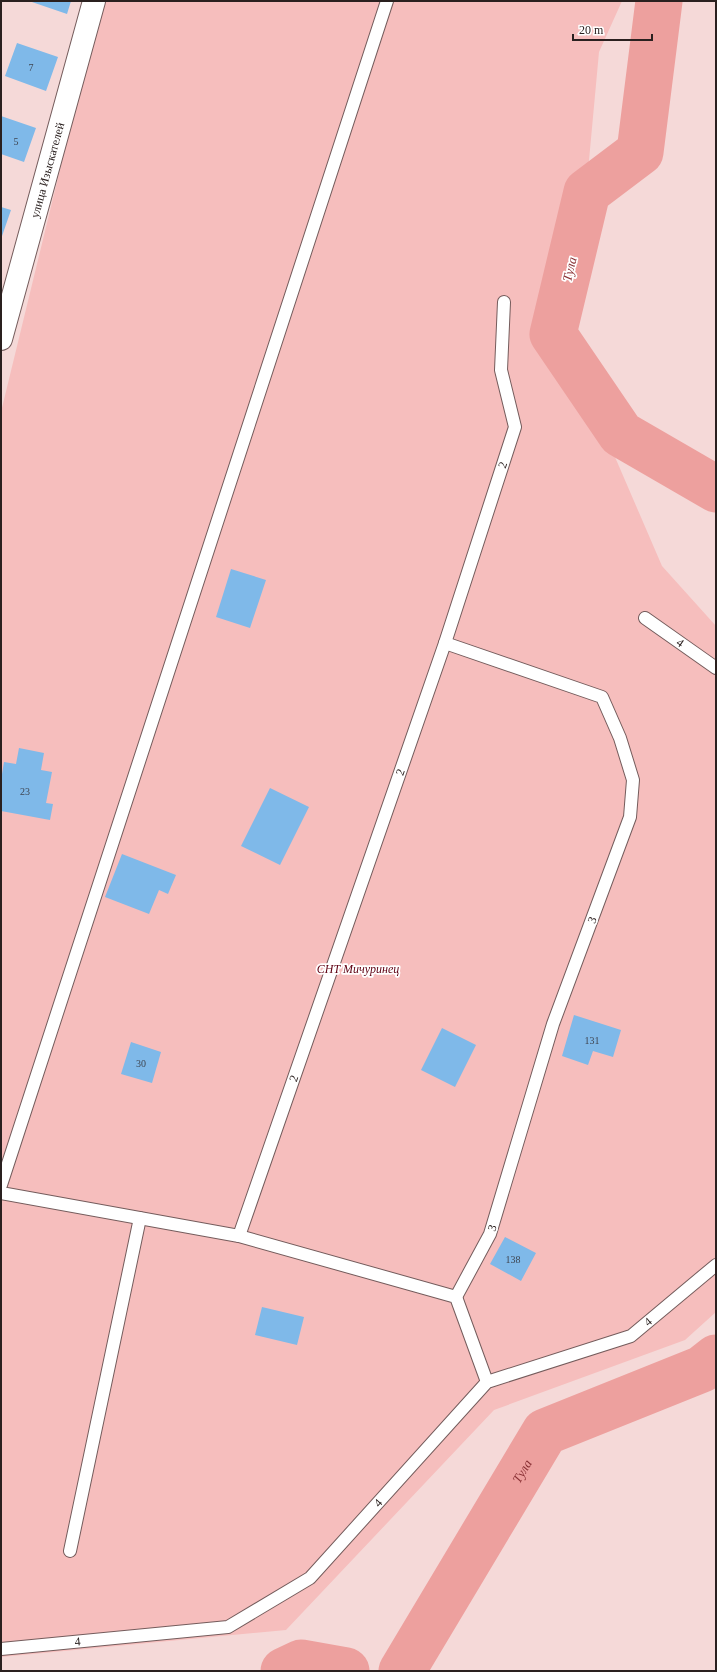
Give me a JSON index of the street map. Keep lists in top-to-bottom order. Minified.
{"streets":{"street":["улица Изыскателей"],"lane":["2","4","3"]},"crossings":[["2","3"]],"water":["Тула"],"parks":["СНТ Мичуринец"],"house_numbers":["7","5","23","131","30","138"],"scale_bar":"20 m"}
